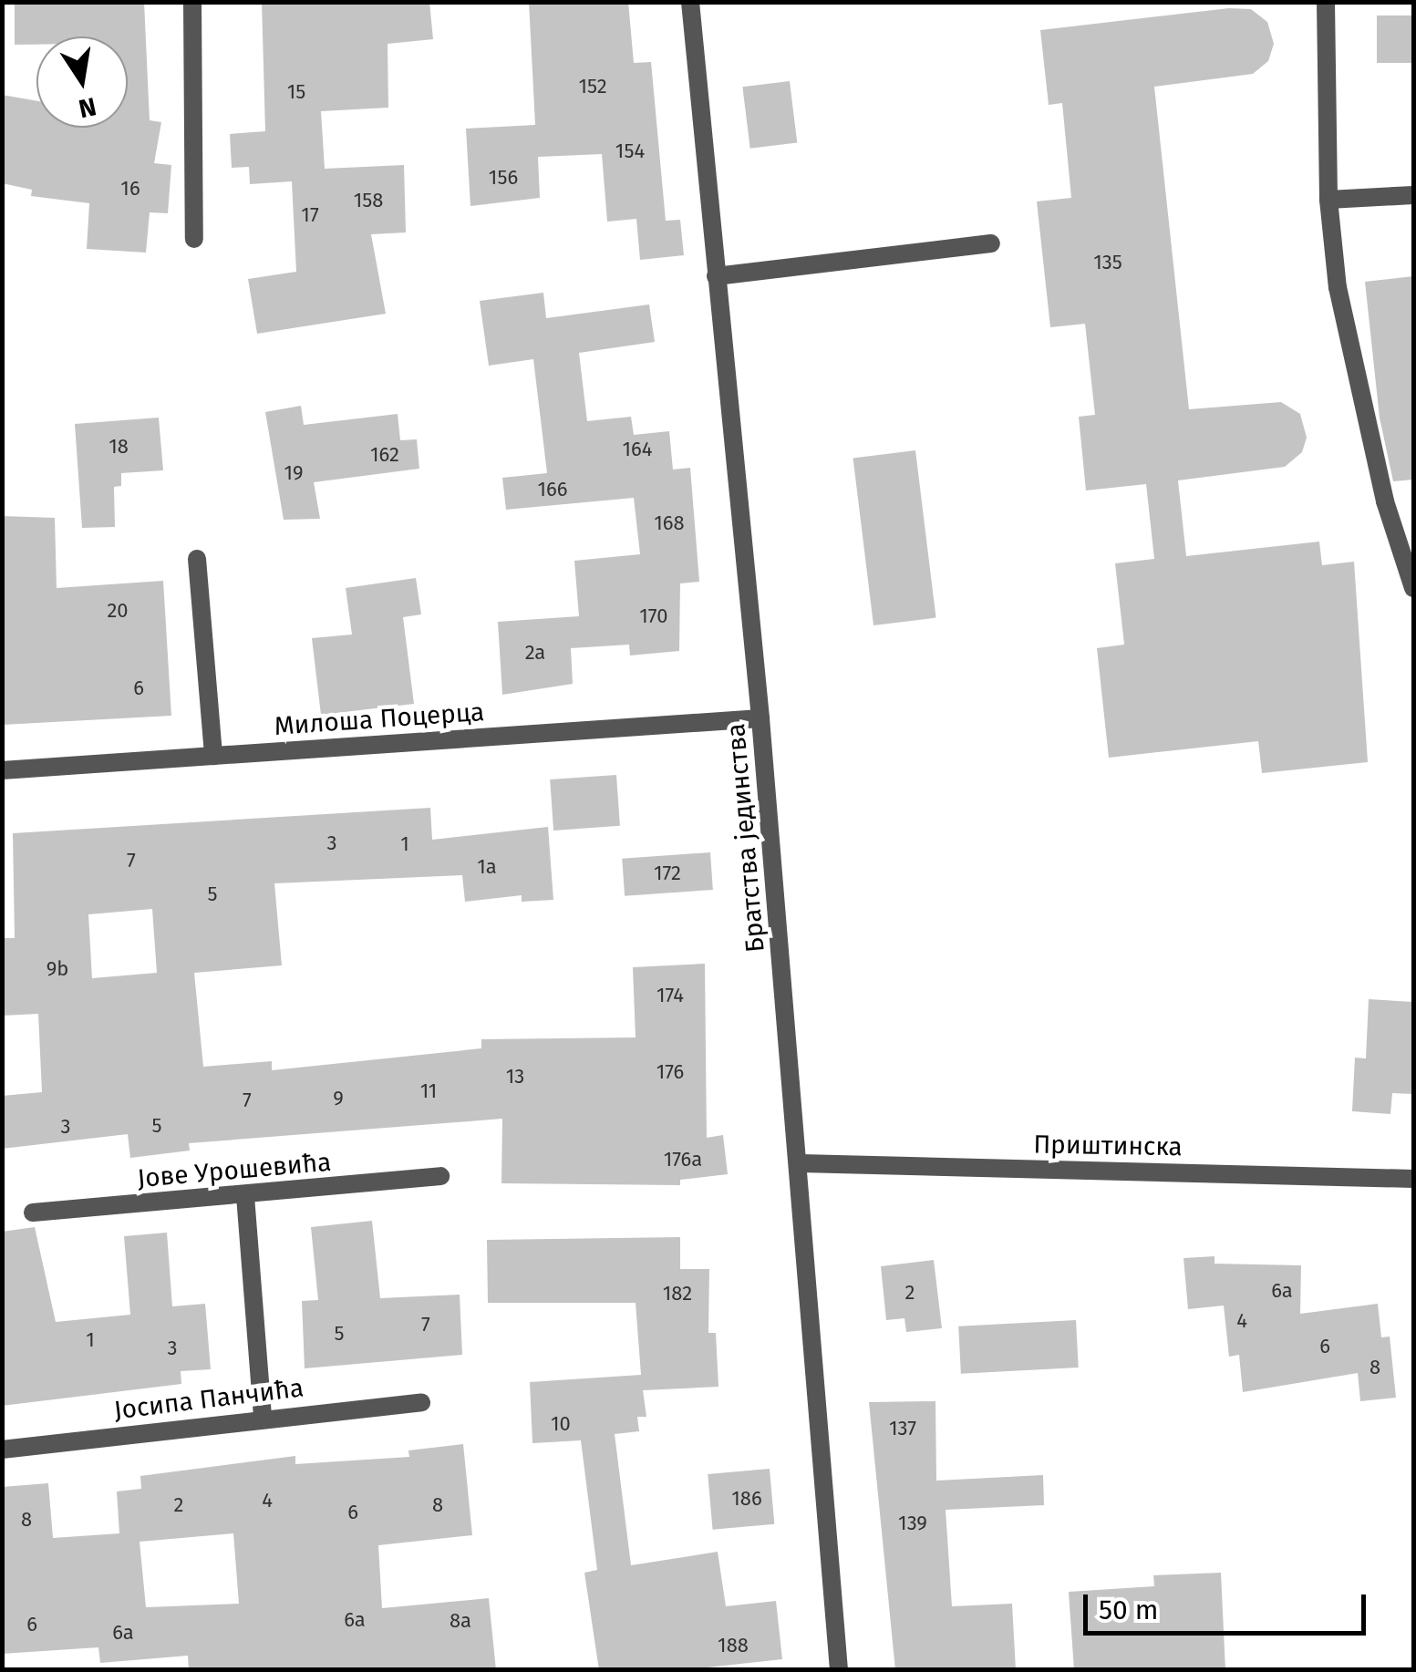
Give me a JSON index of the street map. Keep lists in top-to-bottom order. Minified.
{"streets":{"street":["Милоша Поцерца","Братства јединства","Приштинска","Јове Урошевића","Јосипа Панчића"]},"crossings":[["Милоша Поцерца","Братства јединства"],["Братства јединства","Приштинска"]],"house_numbers":["152","15","154","156","16","158","17","135","18","164","162","19","166","168","20","170","2a","6","3","1","7","1a","172","5","9b","174","176","13","11","9","7","5","3","176a","6a","2","182","4","7","5","1","6","3","8","10","137","186","4","2","8","6","8","139","6a","8a","6","6a","188"],"scale_bar":"50 m","north":"bottom"}
